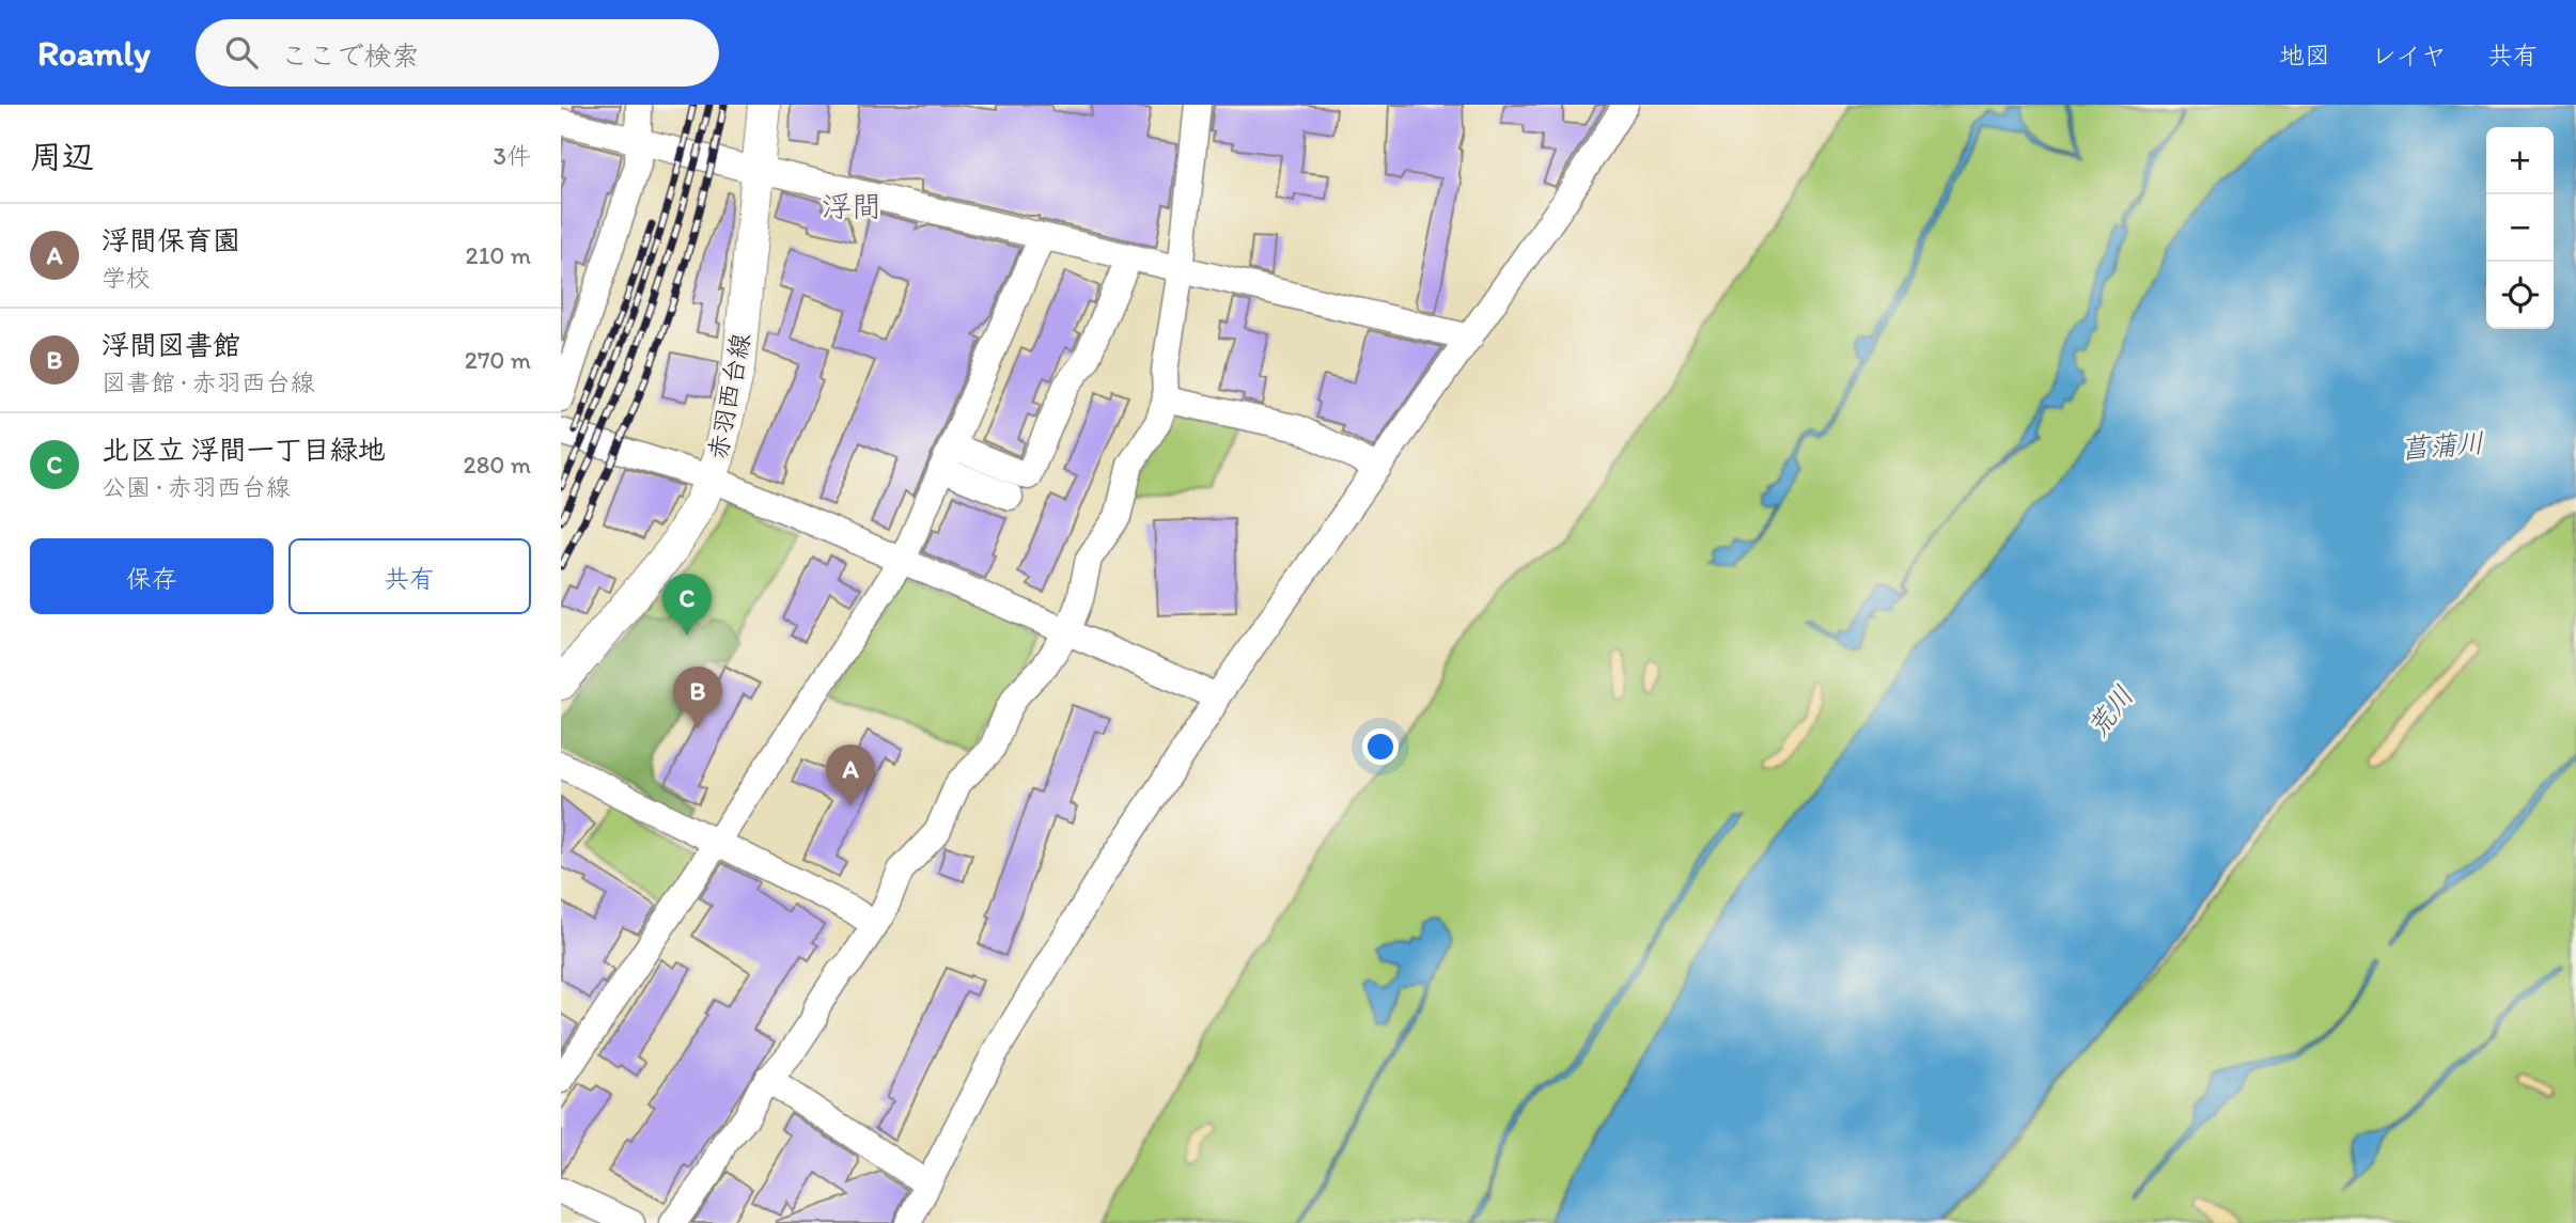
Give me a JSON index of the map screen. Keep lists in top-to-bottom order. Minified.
{"streets":{"main road":["赤羽西台線"]},"districts":["浮間"],"water":["菖蒲川","荒川"],"page":{"header":"Roamly","search":"ここで検索","nav":["地図","レイヤ","共有"],"heading":["周辺","3件"],"map_buttons":["+","−"],"list":[{"mark":"A","name":"浮間保育園","note":"学校","value":"210 m"},{"mark":"B","name":"浮間図書館","note":"図書館 · 赤羽西台線","value":"270 m"},{"mark":"C","name":"北区立 浮間一丁目緑地","note":"公園 · 赤羽西台線","value":"280 m"}],"buttons":["保存","共有"],"pins":["C","B","A"]}}
